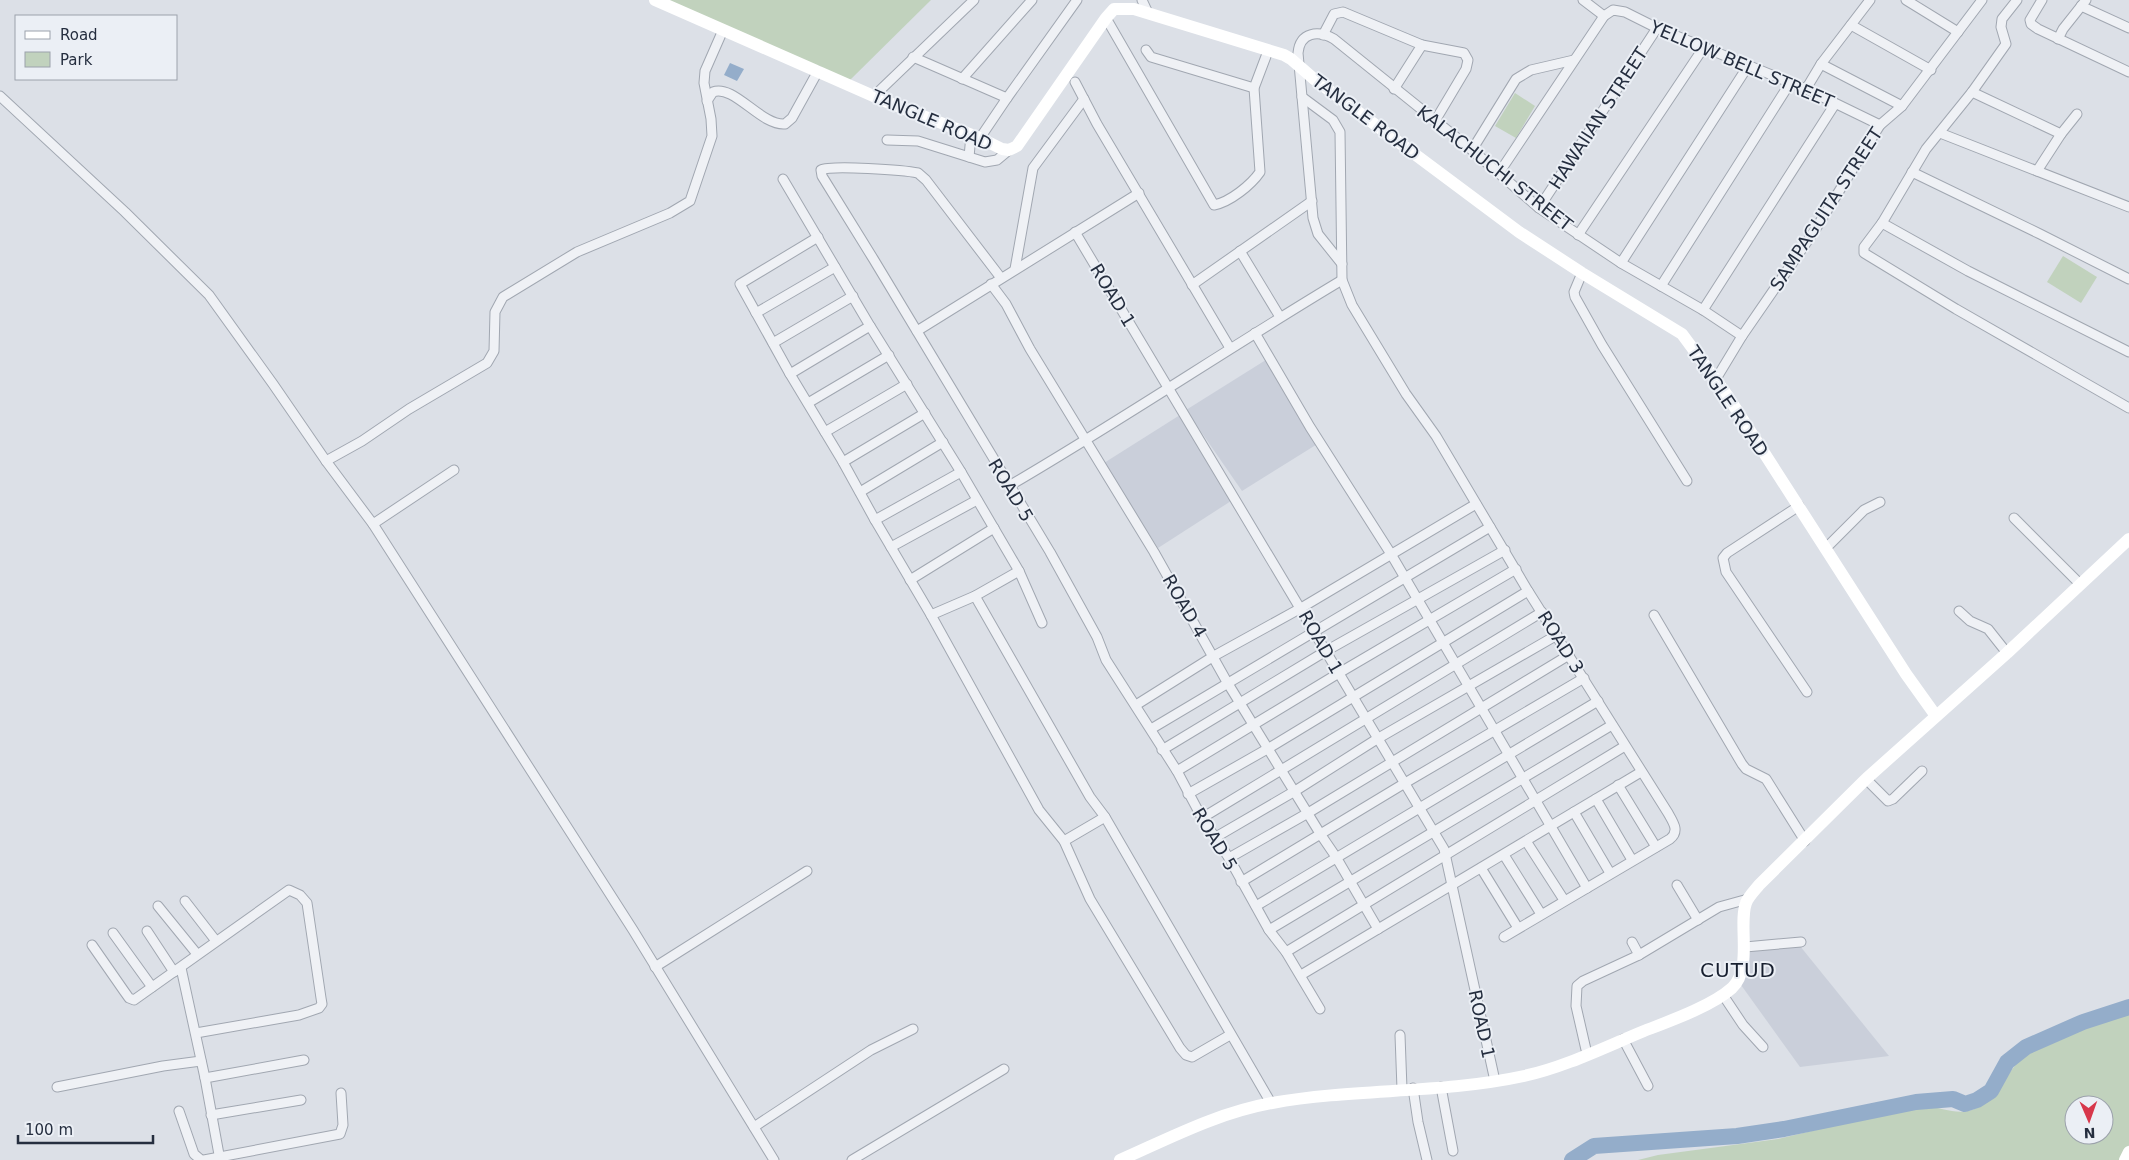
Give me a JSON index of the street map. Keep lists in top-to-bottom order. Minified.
{"streets":{"street":["YELLOW BELL STREET","TANGLE ROAD","HAWAIIAN STREET","KALACHUCHI STREET","SAMPAGUITA STREET","ROAD 1","ROAD 5","ROAD 4","ROAD 3"]},"crossings":[["YELLOW BELL STREET","HAWAIIAN STREET"],["YELLOW BELL STREET","SAMPAGUITA STREET"],["TANGLE ROAD","SAMPAGUITA STREET"],["HAWAIIAN STREET","KALACHUCHI STREET"],["KALACHUCHI STREET","SAMPAGUITA STREET"]],"districts":["CUTUD"],"legend":["Road","Park"],"scale_bar":"100 m","north":"bottom"}
